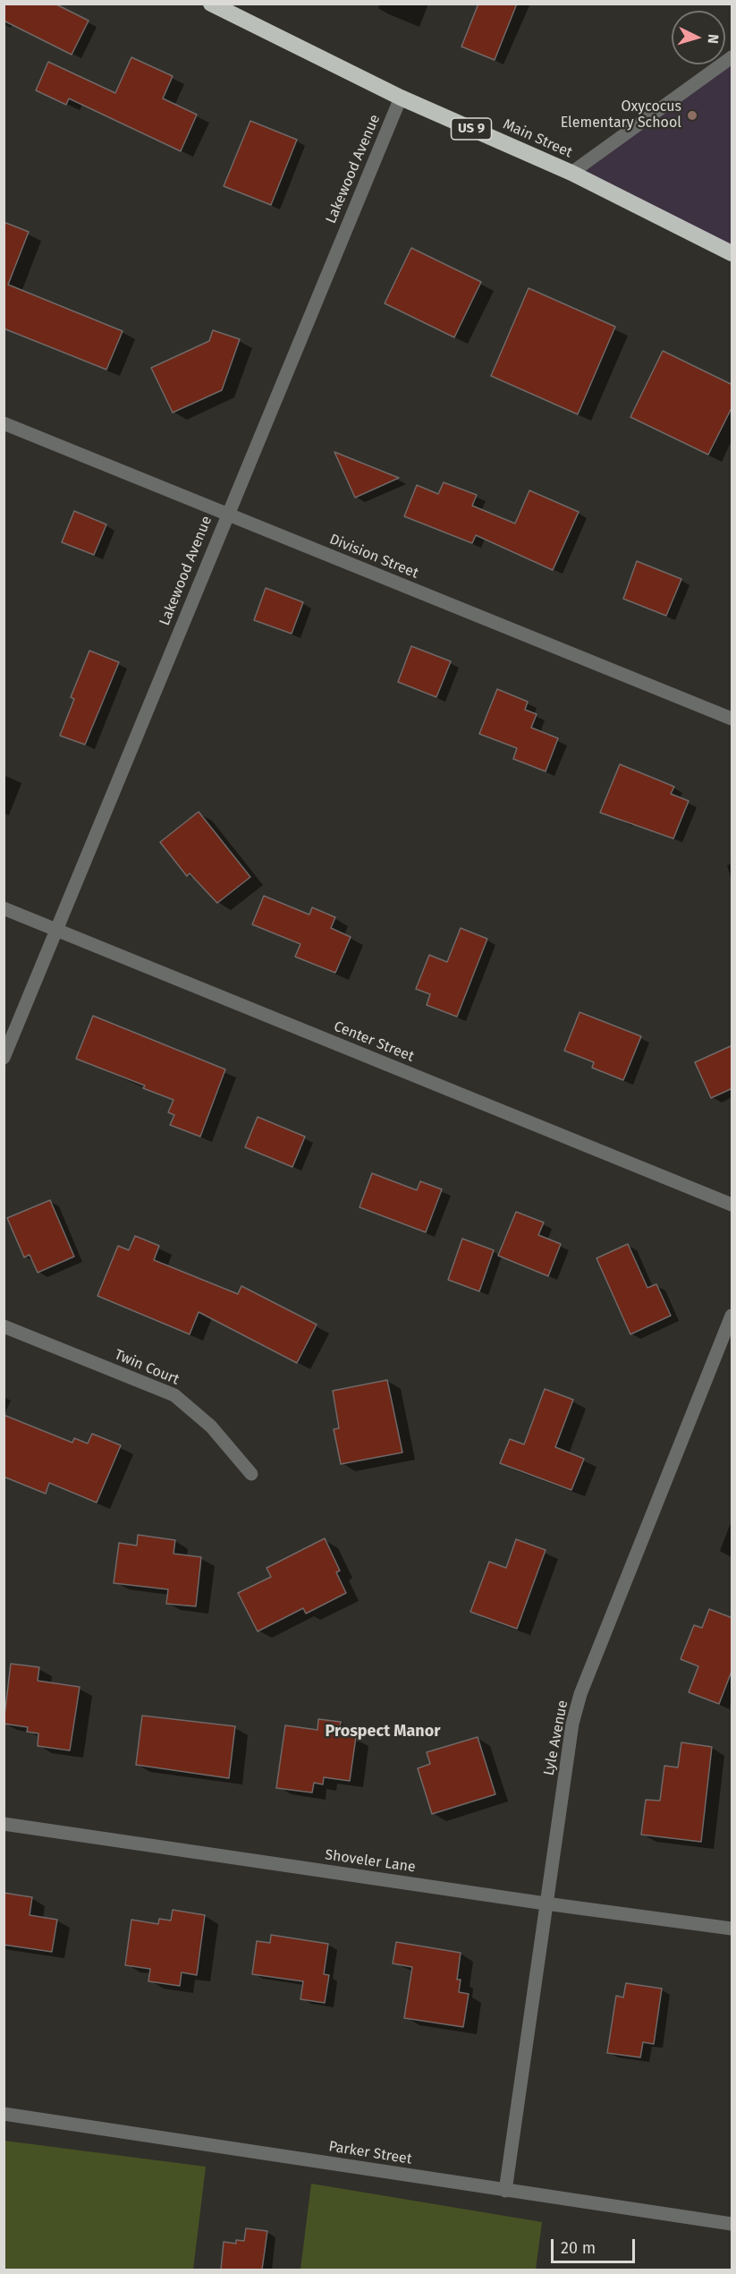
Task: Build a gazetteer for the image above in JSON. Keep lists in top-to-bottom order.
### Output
{
  "streets": {
    "highway": ["US 9", "Main Street"],
    "street": [
      "Lakewood Avenue",
      "Division Street",
      "Center Street",
      "Twin Court",
      "Lyle Avenue",
      "Shoveler Lane",
      "Parker Street"
    ]
  },
  "crossings": [
    ["Main Street", "Lakewood Avenue"],
    ["Lakewood Avenue", "Division Street"],
    ["Lakewood Avenue", "Center Street"],
    ["Lyle Avenue", "Shoveler Lane"],
    ["Lyle Avenue", "Parker Street"]
  ],
  "districts": ["Prospect Manor"],
  "places": ["Oxycocus Elementary School"],
  "scale_bar": "20 m",
  "north": "right"
}
